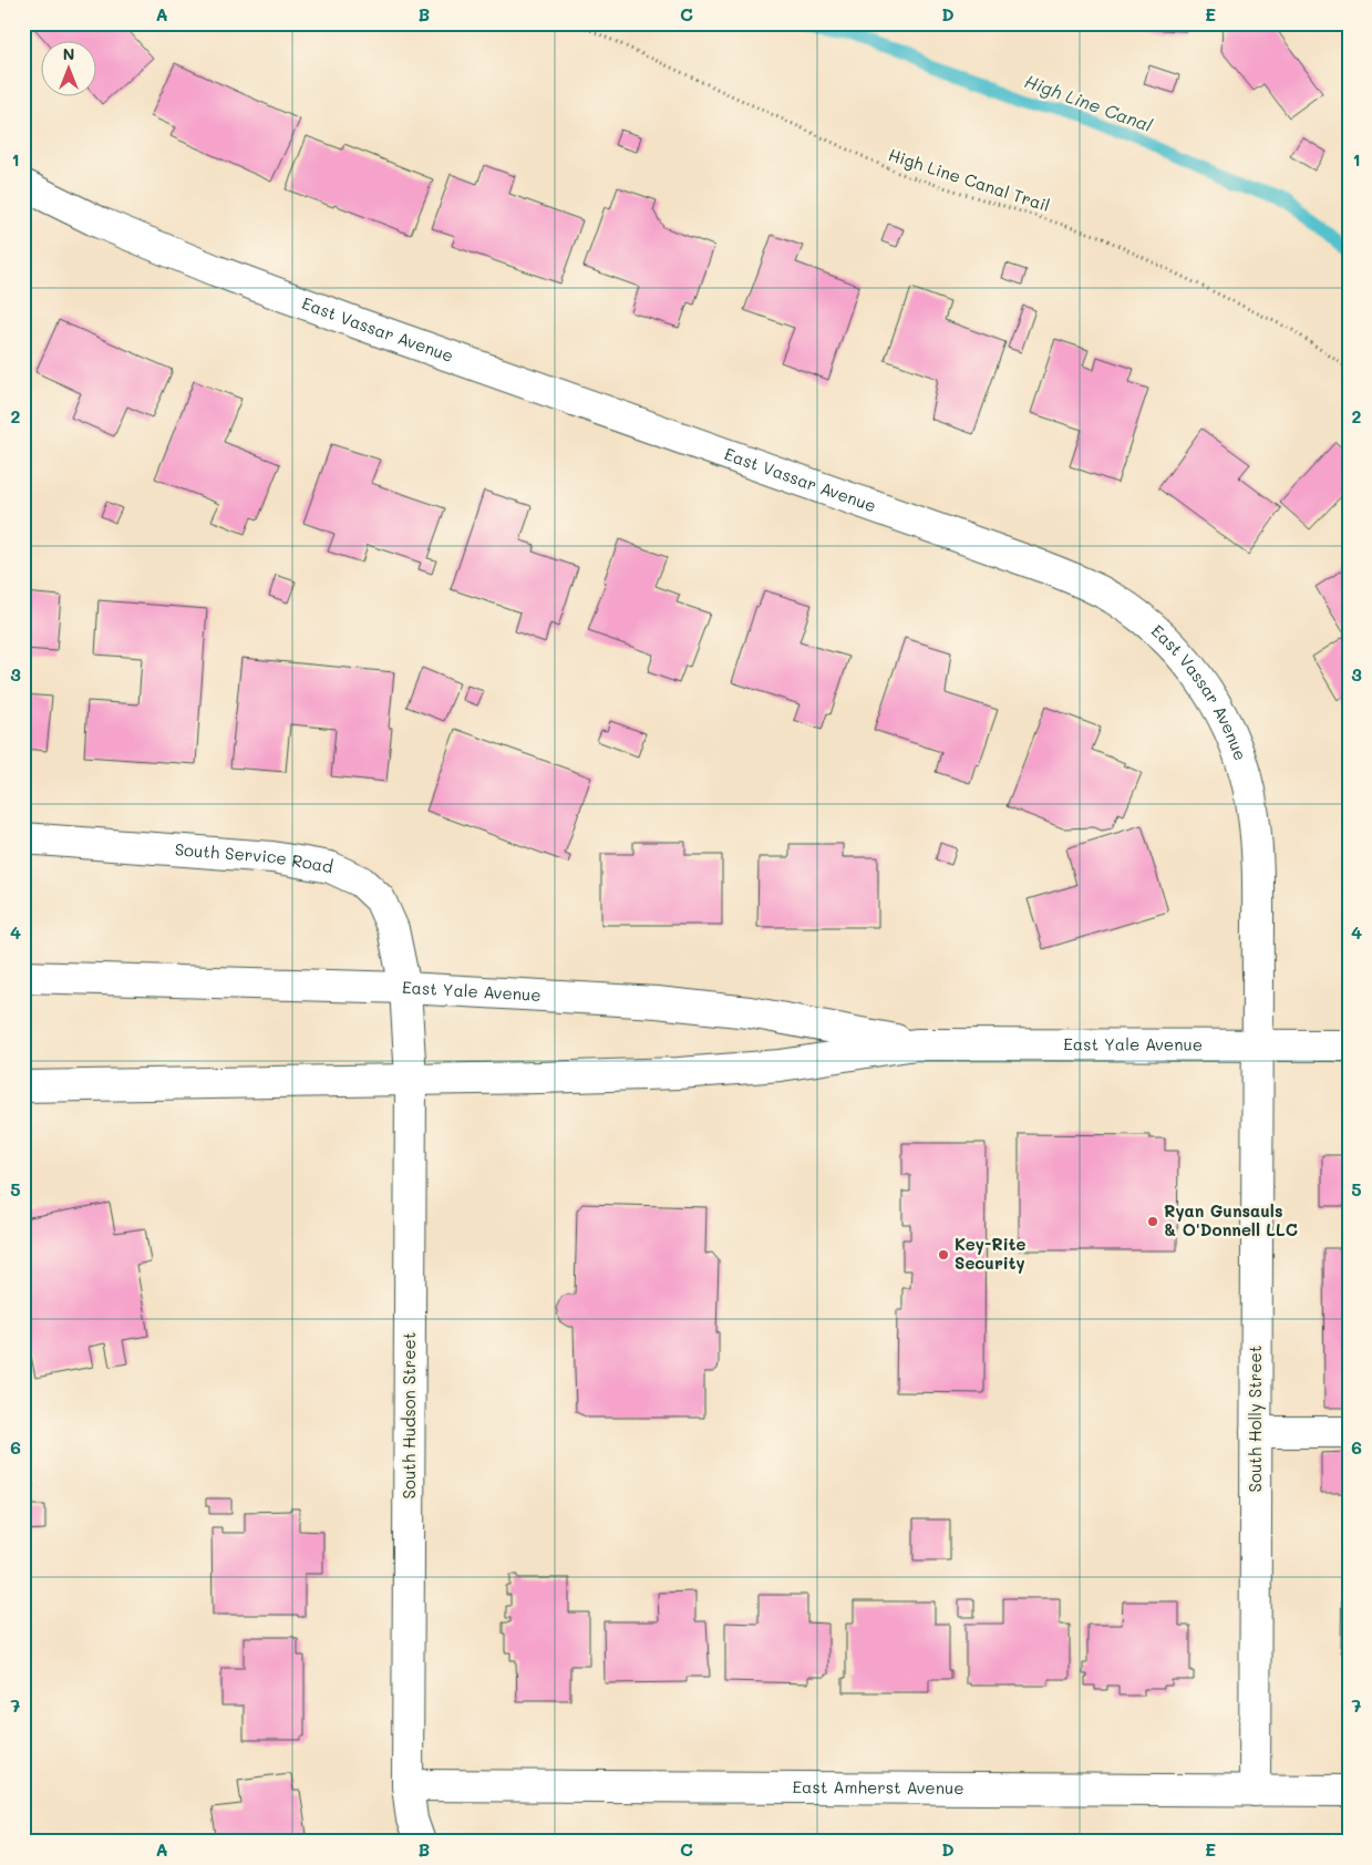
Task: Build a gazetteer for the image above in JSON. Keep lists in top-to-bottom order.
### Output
{
  "streets": {
    "street": [
      "East Vassar Avenue",
      "South Service Road",
      "East Yale Avenue",
      "South Hudson Street",
      "South Holly Street",
      "East Amherst Avenue"
    ],
    "path": ["High Line Canal Trail"]
  },
  "crossings": [
    ["East Vassar Avenue", "East Yale Avenue"],
    ["East Vassar Avenue", "South Holly Street"],
    ["South Service Road", "East Yale Avenue"],
    ["South Service Road", "South Hudson Street"],
    ["East Yale Avenue", "South Hudson Street"],
    ["East Yale Avenue", "South Holly Street"],
    ["South Hudson Street", "East Amherst Avenue"],
    ["South Holly Street", "East Amherst Avenue"]
  ],
  "water": ["High Line Canal"],
  "places": ["Ryan Gunsauls & O'Donnell LLC", "Key-Rite Security"],
  "north": "top",
  "grid": {
    "columns": [
      "A",
      "B",
      "C",
      "D",
      "E"
    ],
    "rows": [
      "1",
      "2",
      "3",
      "4",
      "5",
      "6",
      "7"
    ]
  }
}
